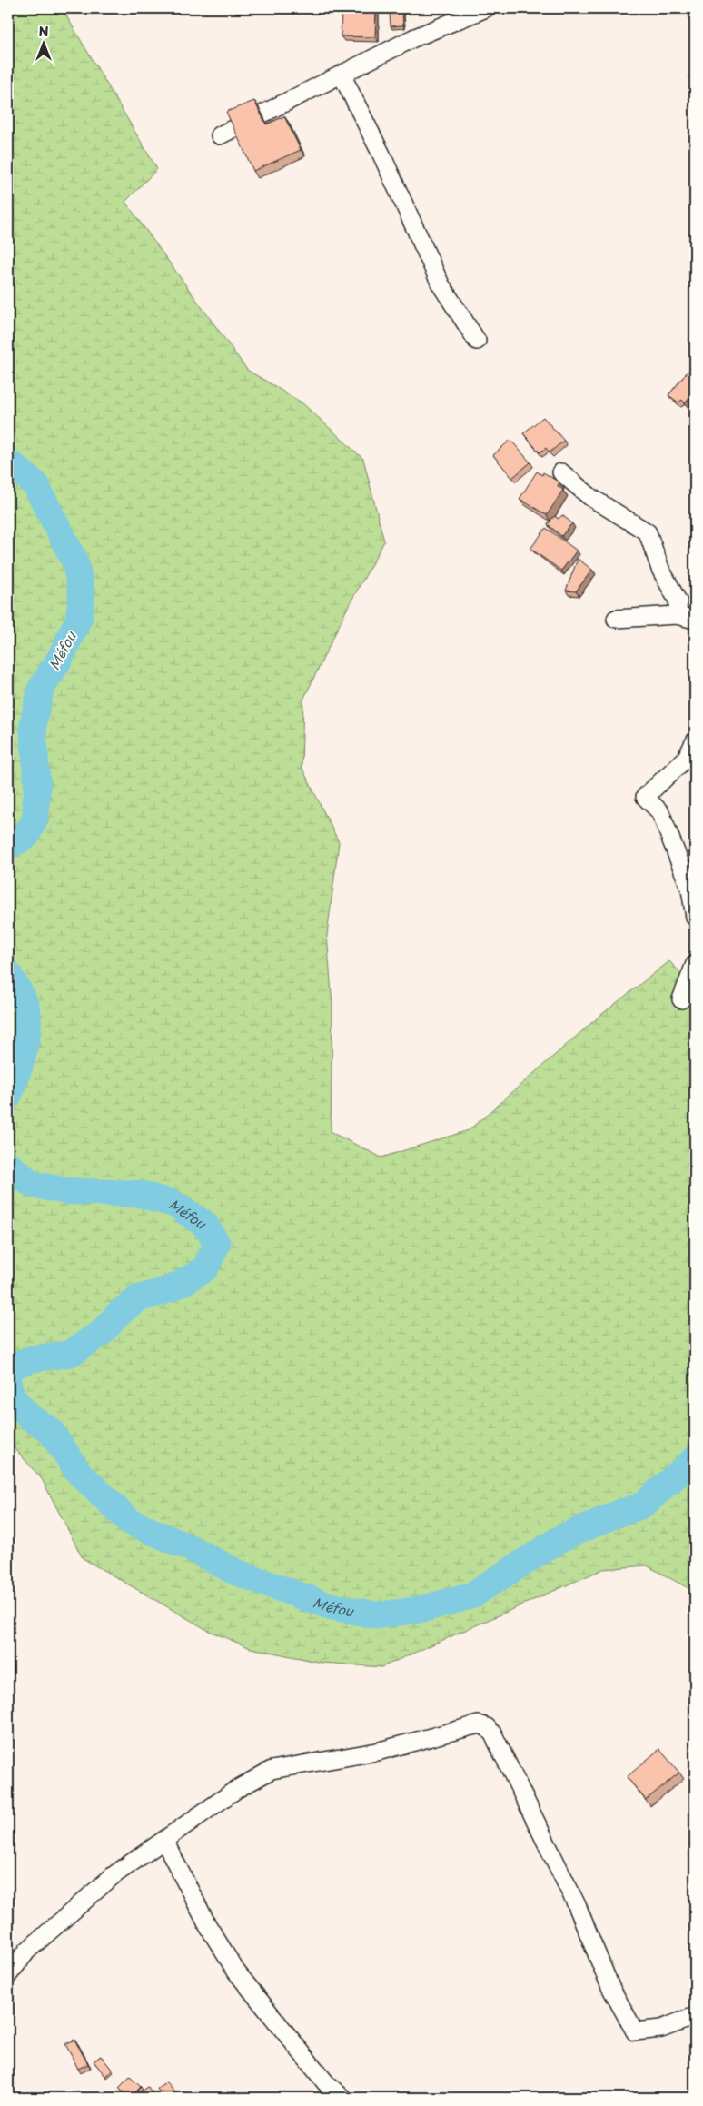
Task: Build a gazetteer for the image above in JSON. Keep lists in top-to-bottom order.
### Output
{
  "water": ["Méfou"],
  "north": "top"
}
